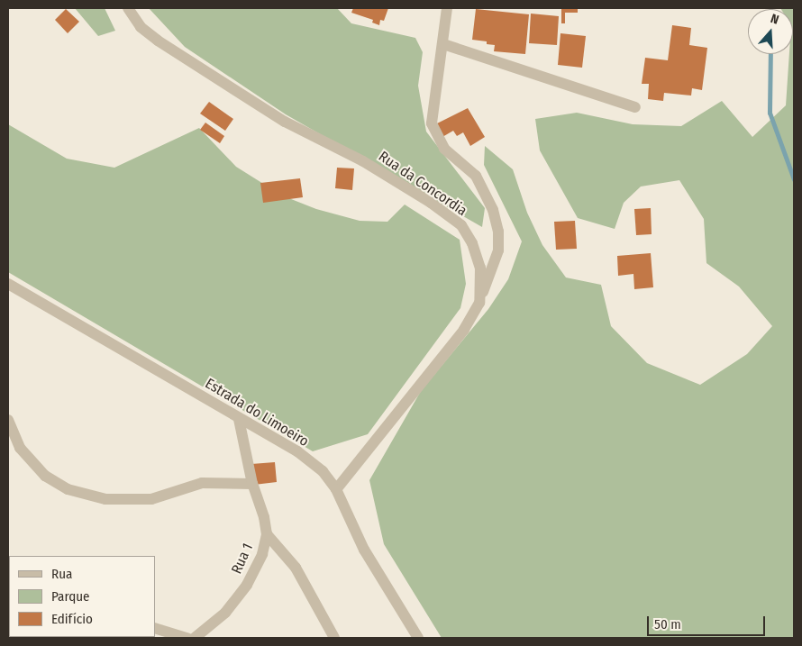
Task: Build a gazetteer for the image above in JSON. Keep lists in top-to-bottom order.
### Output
{
  "streets": {
    "street": ["Rua da Concordia", "Estrada do Limoeiro", "Rua 1"]
  },
  "crossings": [
    ["Rua da Concordia", "Estrada do Limoeiro"],
    ["Estrada do Limoeiro", "Rua 1"]
  ],
  "legend": ["Rua", "Parque", "Edifício"],
  "scale_bar": "50 m",
  "north": "top"
}
